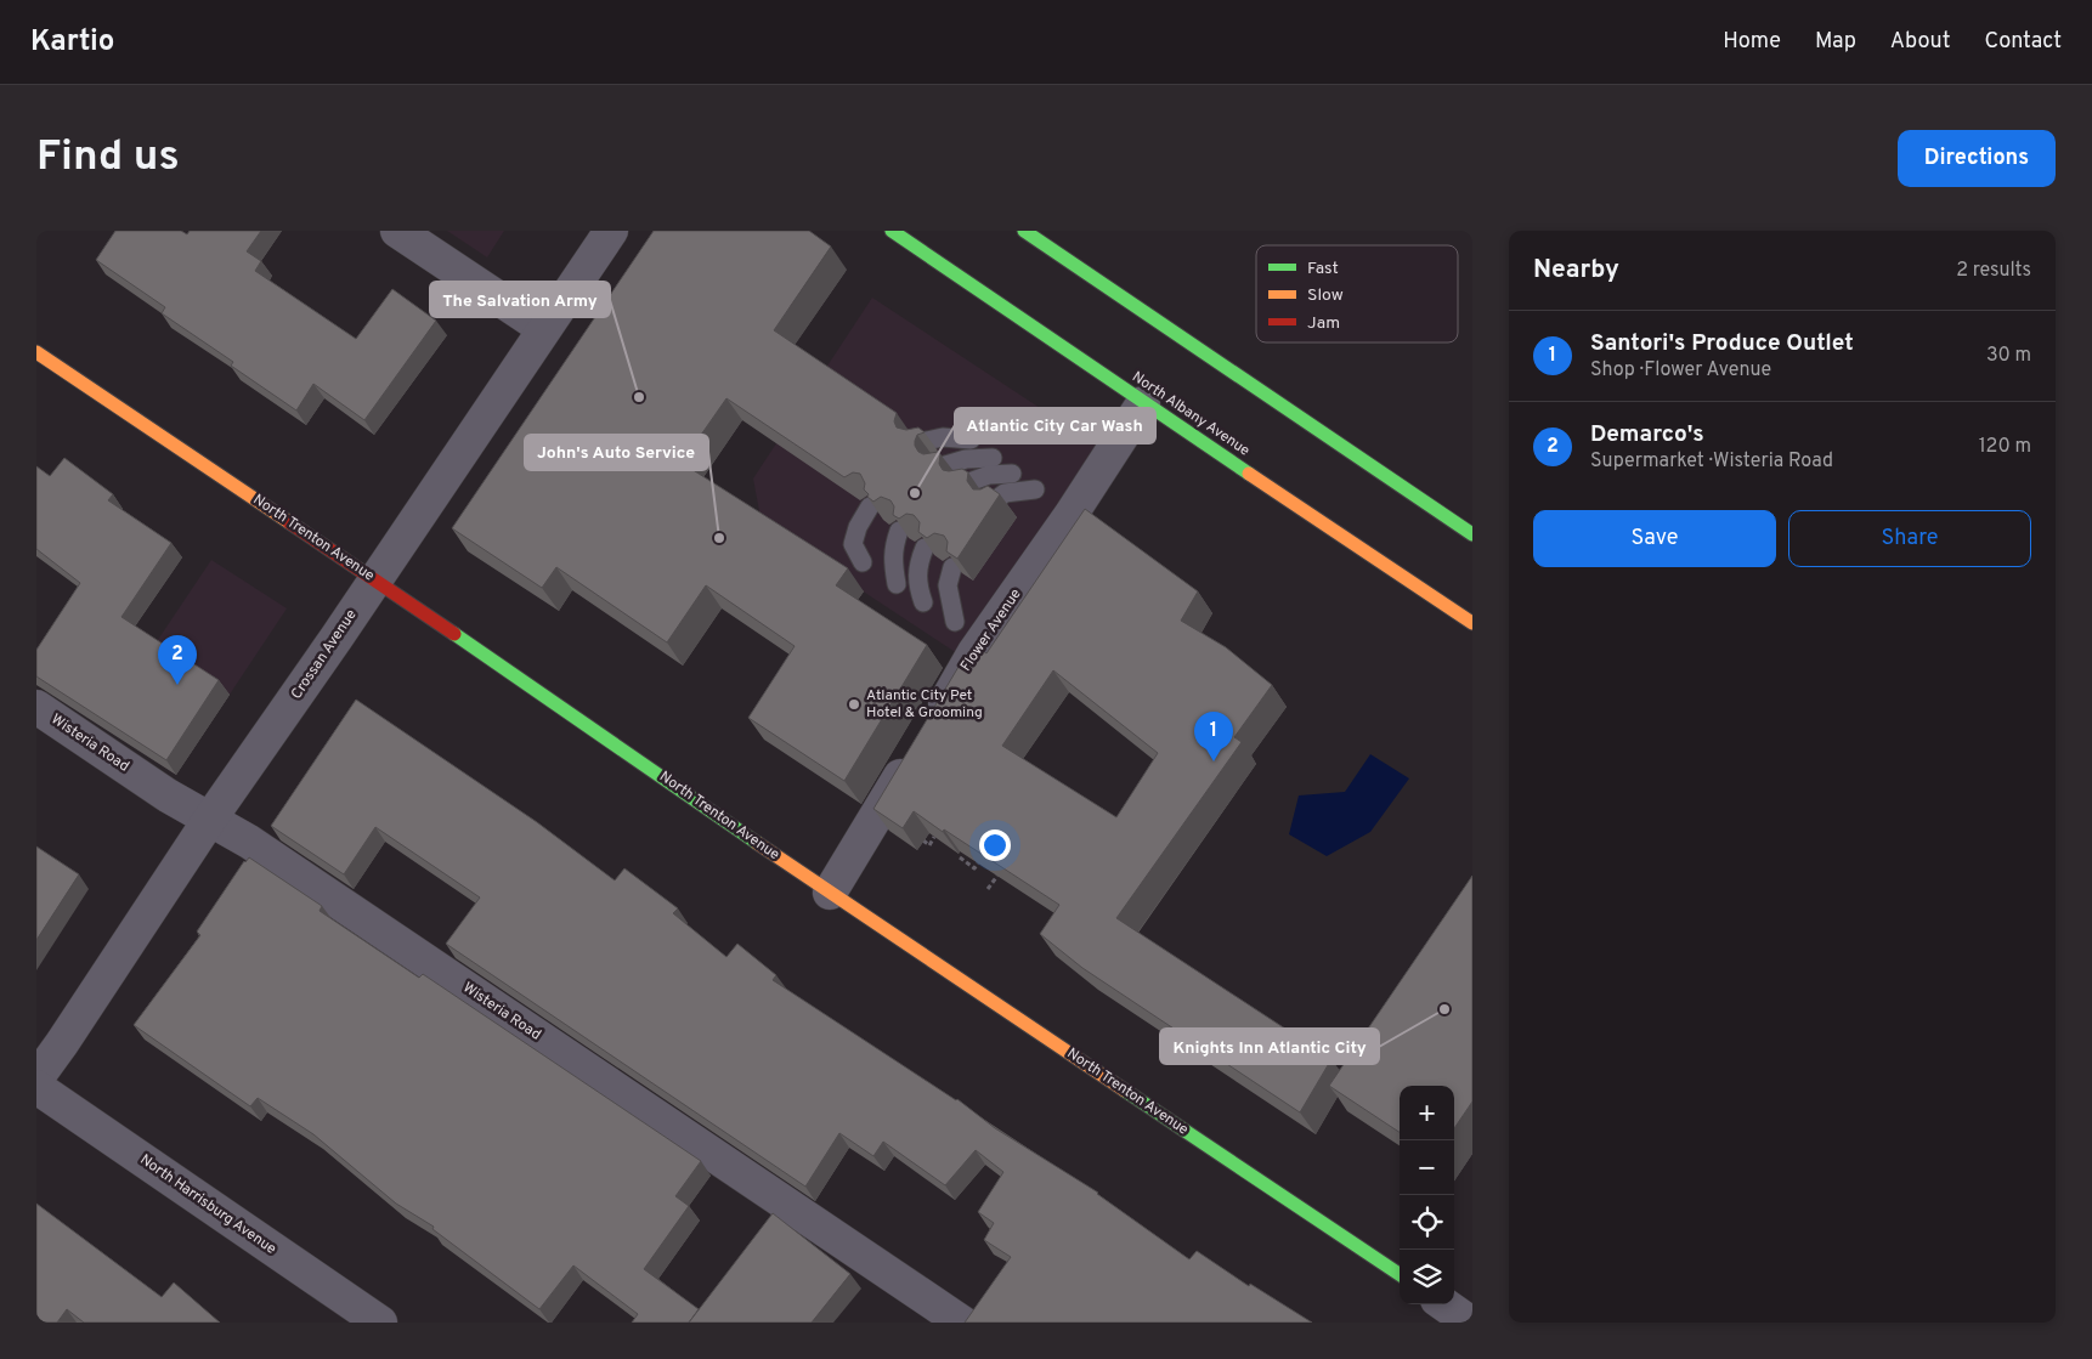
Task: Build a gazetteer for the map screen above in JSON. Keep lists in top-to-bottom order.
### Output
{
  "streets": {
    "main road": ["North Albany Avenue", "North Trenton Avenue"],
    "street": [
      "Flower Avenue",
      "Crossan Avenue",
      "Wisteria Road",
      "North Harrisburg Avenue"
    ]
  },
  "crossings": [
    ["North Albany Avenue", "Flower Avenue"],
    ["North Trenton Avenue", "Flower Avenue"],
    ["North Trenton Avenue", "Crossan Avenue"],
    ["Crossan Avenue", "Wisteria Road"]
  ],
  "places": [
    "The Salvation Army",
    "Atlantic City Car Wash",
    "John's Auto Service",
    "Atlantic City Pet Hotel & Grooming",
    "Knights Inn Atlantic City"
  ],
  "legend": ["Fast", "Slow", "Jam"],
  "page": {
    "header": "Kartio",
    "nav": [
      "Home",
      "Map",
      "About",
      "Contact"
    ],
    "buttons": [
      "Directions",
      ["Save", "Share"]
    ],
    "title": "Find us",
    "heading": ["Nearby", "2 results"],
    "list": [
      {
        "mark": "1",
        "name": "Santori's Produce Outlet",
        "note": "Shop · Flower Avenue",
        "value": "30 m"
      },
      {
        "mark": "2",
        "name": "Demarco's",
        "note": "Supermarket · Wisteria Road",
        "value": "120 m"
      }
    ],
    "pins": ["2", "1"],
    "map_buttons": ["+", "−"]
  }
}
